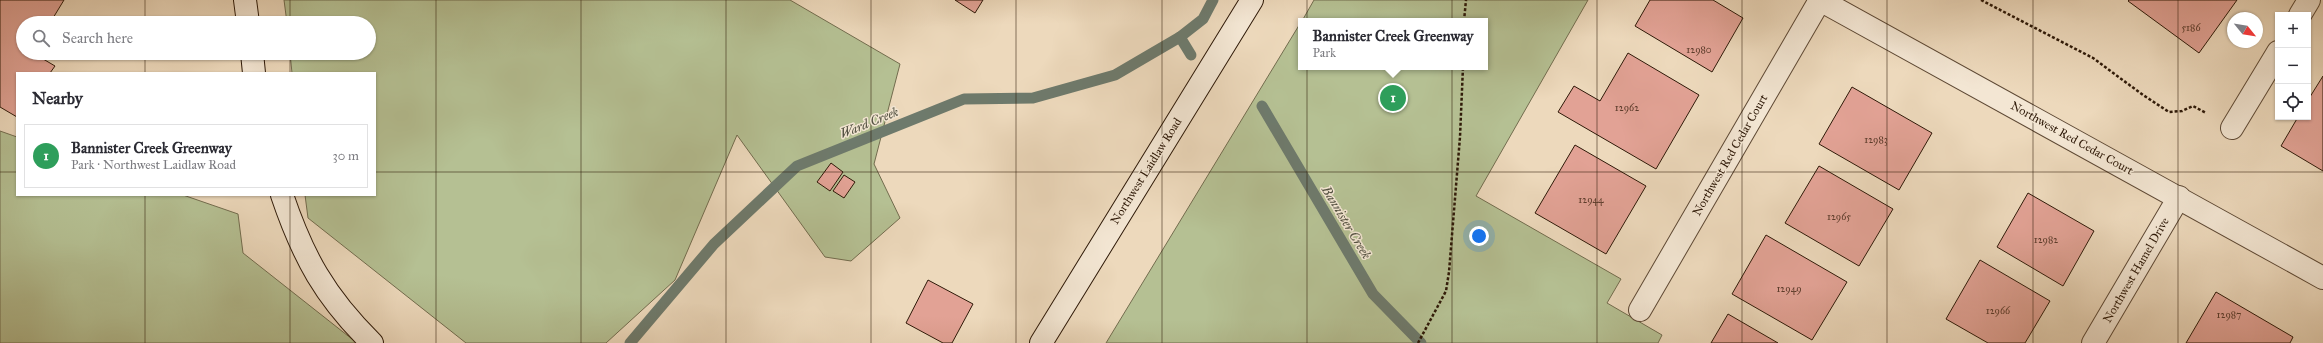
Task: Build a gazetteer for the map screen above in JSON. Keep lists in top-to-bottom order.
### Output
{
  "streets": {
    "street": ["Northwest Red Cedar Court", "Northwest Laidlaw Road", "Northwest Hamel Drive"]
  },
  "crossings": [
    ["Northwest Red Cedar Court", "Northwest Hamel Drive"]
  ],
  "water": ["Ward Creek", "Bannister Creek"],
  "house_numbers": [
    "5186",
    "12980",
    "12962",
    "12983",
    "12944",
    "12965",
    "12982",
    "12949",
    "12966",
    "12987"
  ],
  "north": "bottom right",
  "page": {
    "map_buttons": ["+", "−"],
    "search": "Search here",
    "popup": ["Bannister Creek Greenway", "Park"],
    "heading": "Nearby",
    "pins": "1",
    "list": [
      {
        "mark": "1",
        "name": "Bannister Creek Greenway",
        "note": "Park · Northwest Laidlaw Road",
        "value": "30 m"
      }
    ]
  }
}
